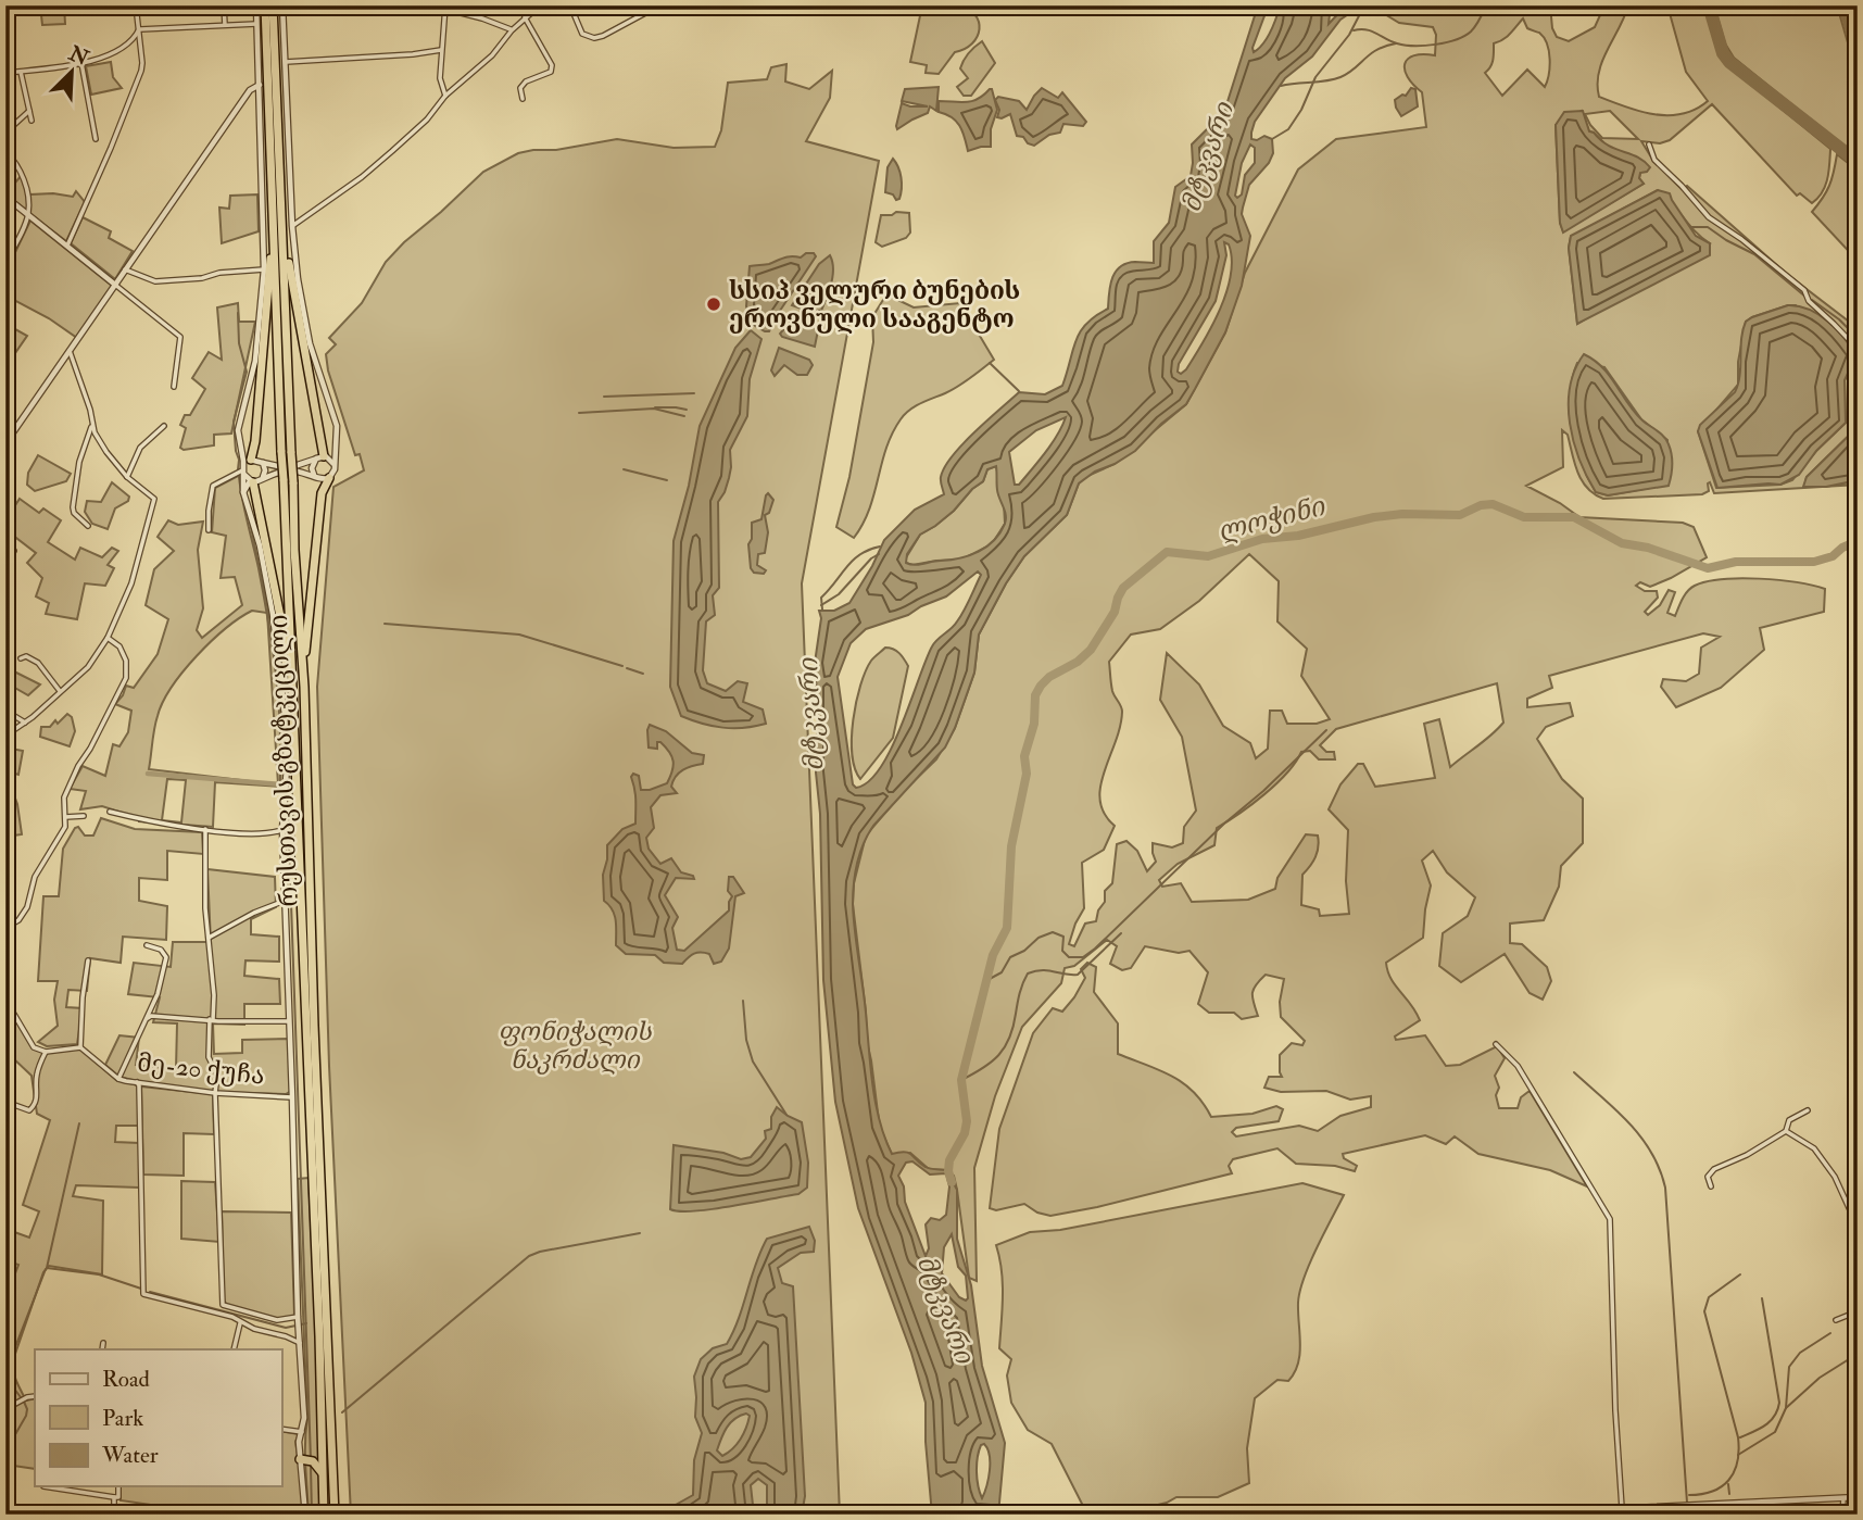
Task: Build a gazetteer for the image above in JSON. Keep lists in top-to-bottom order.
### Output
{
  "streets": {
    "highway": ["რუსთავის გზატკეცილი"],
    "street": ["მე-20 ქუჩა"]
  },
  "water": ["მტკვარი", "ლოჭინი"],
  "parks": ["ფონიჭალის ნაკრძალი"],
  "places": ["სსიპ ველური ბუნების ეროვნული სააგენტო"],
  "legend": ["Road", "Park", "Water"],
  "north": "top right"
}
